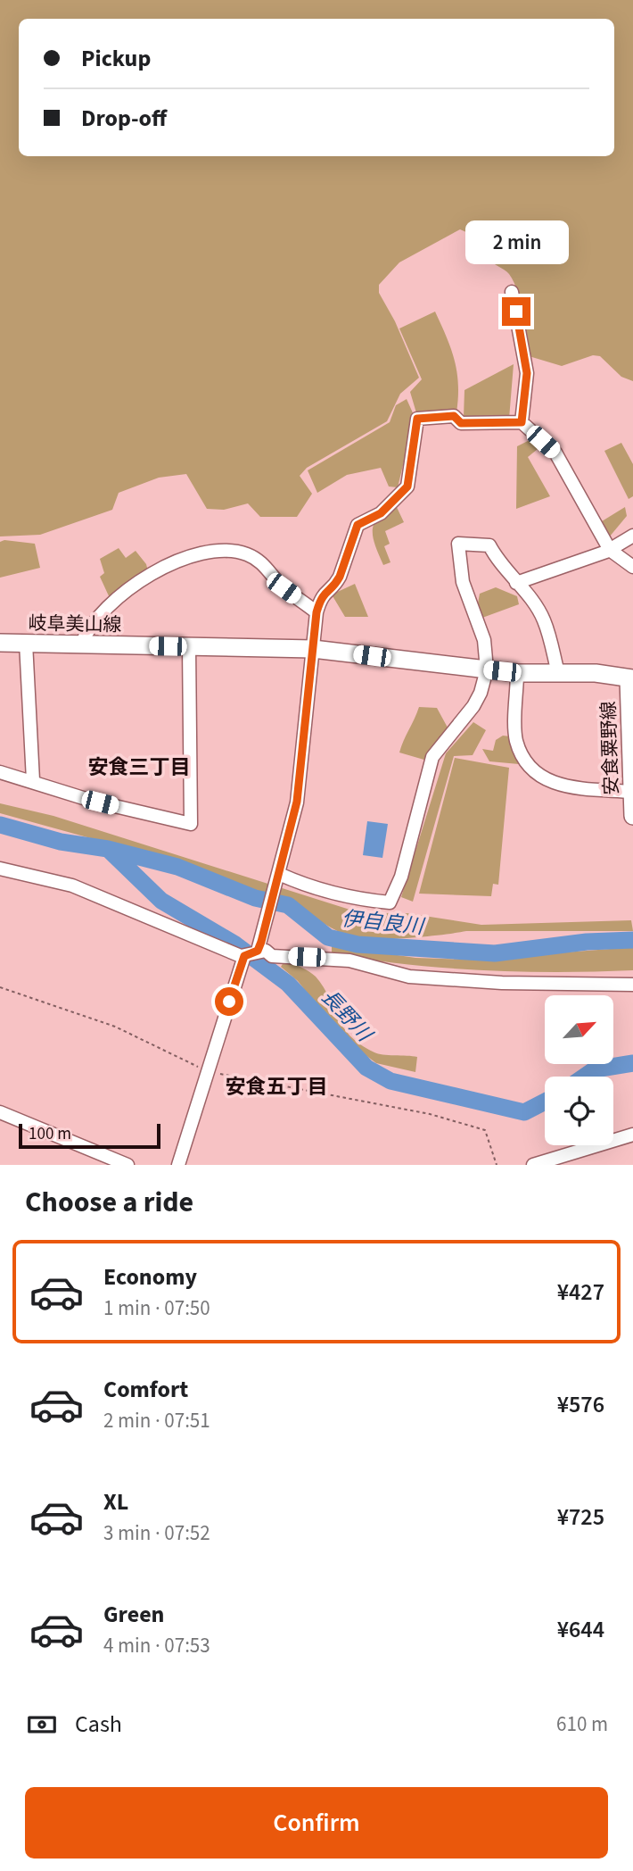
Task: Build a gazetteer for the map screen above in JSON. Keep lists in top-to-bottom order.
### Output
{
  "streets": {
    "main road": ["岐阜美山線", "安食粟野線"]
  },
  "crossings": [
    ["岐阜美山線", "安食粟野線"]
  ],
  "districts": ["安食三丁目", "安食五丁目"],
  "water": ["伊自良川", "長野川"],
  "scale_bar": "100 m",
  "north": "top right",
  "page": {
    "banner": ["Pickup", "Drop-off"],
    "bubble": "2 min",
    "scale": "100 m",
    "heading": "Choose a ride",
    "list": [
      {
        "name": "Economy",
        "note": "1 min · 07:50",
        "value": "¥427"
      },
      {
        "name": "Comfort",
        "note": "2 min · 07:51",
        "value": "¥576"
      },
      {
        "name": "XL",
        "note": "3 min · 07:52",
        "value": "¥725"
      },
      {
        "name": "Green",
        "note": "4 min · 07:53",
        "value": "¥644"
      }
    ],
    "pay": ["Cash", "610 m"],
    "buttons": "Confirm"
  }
}
